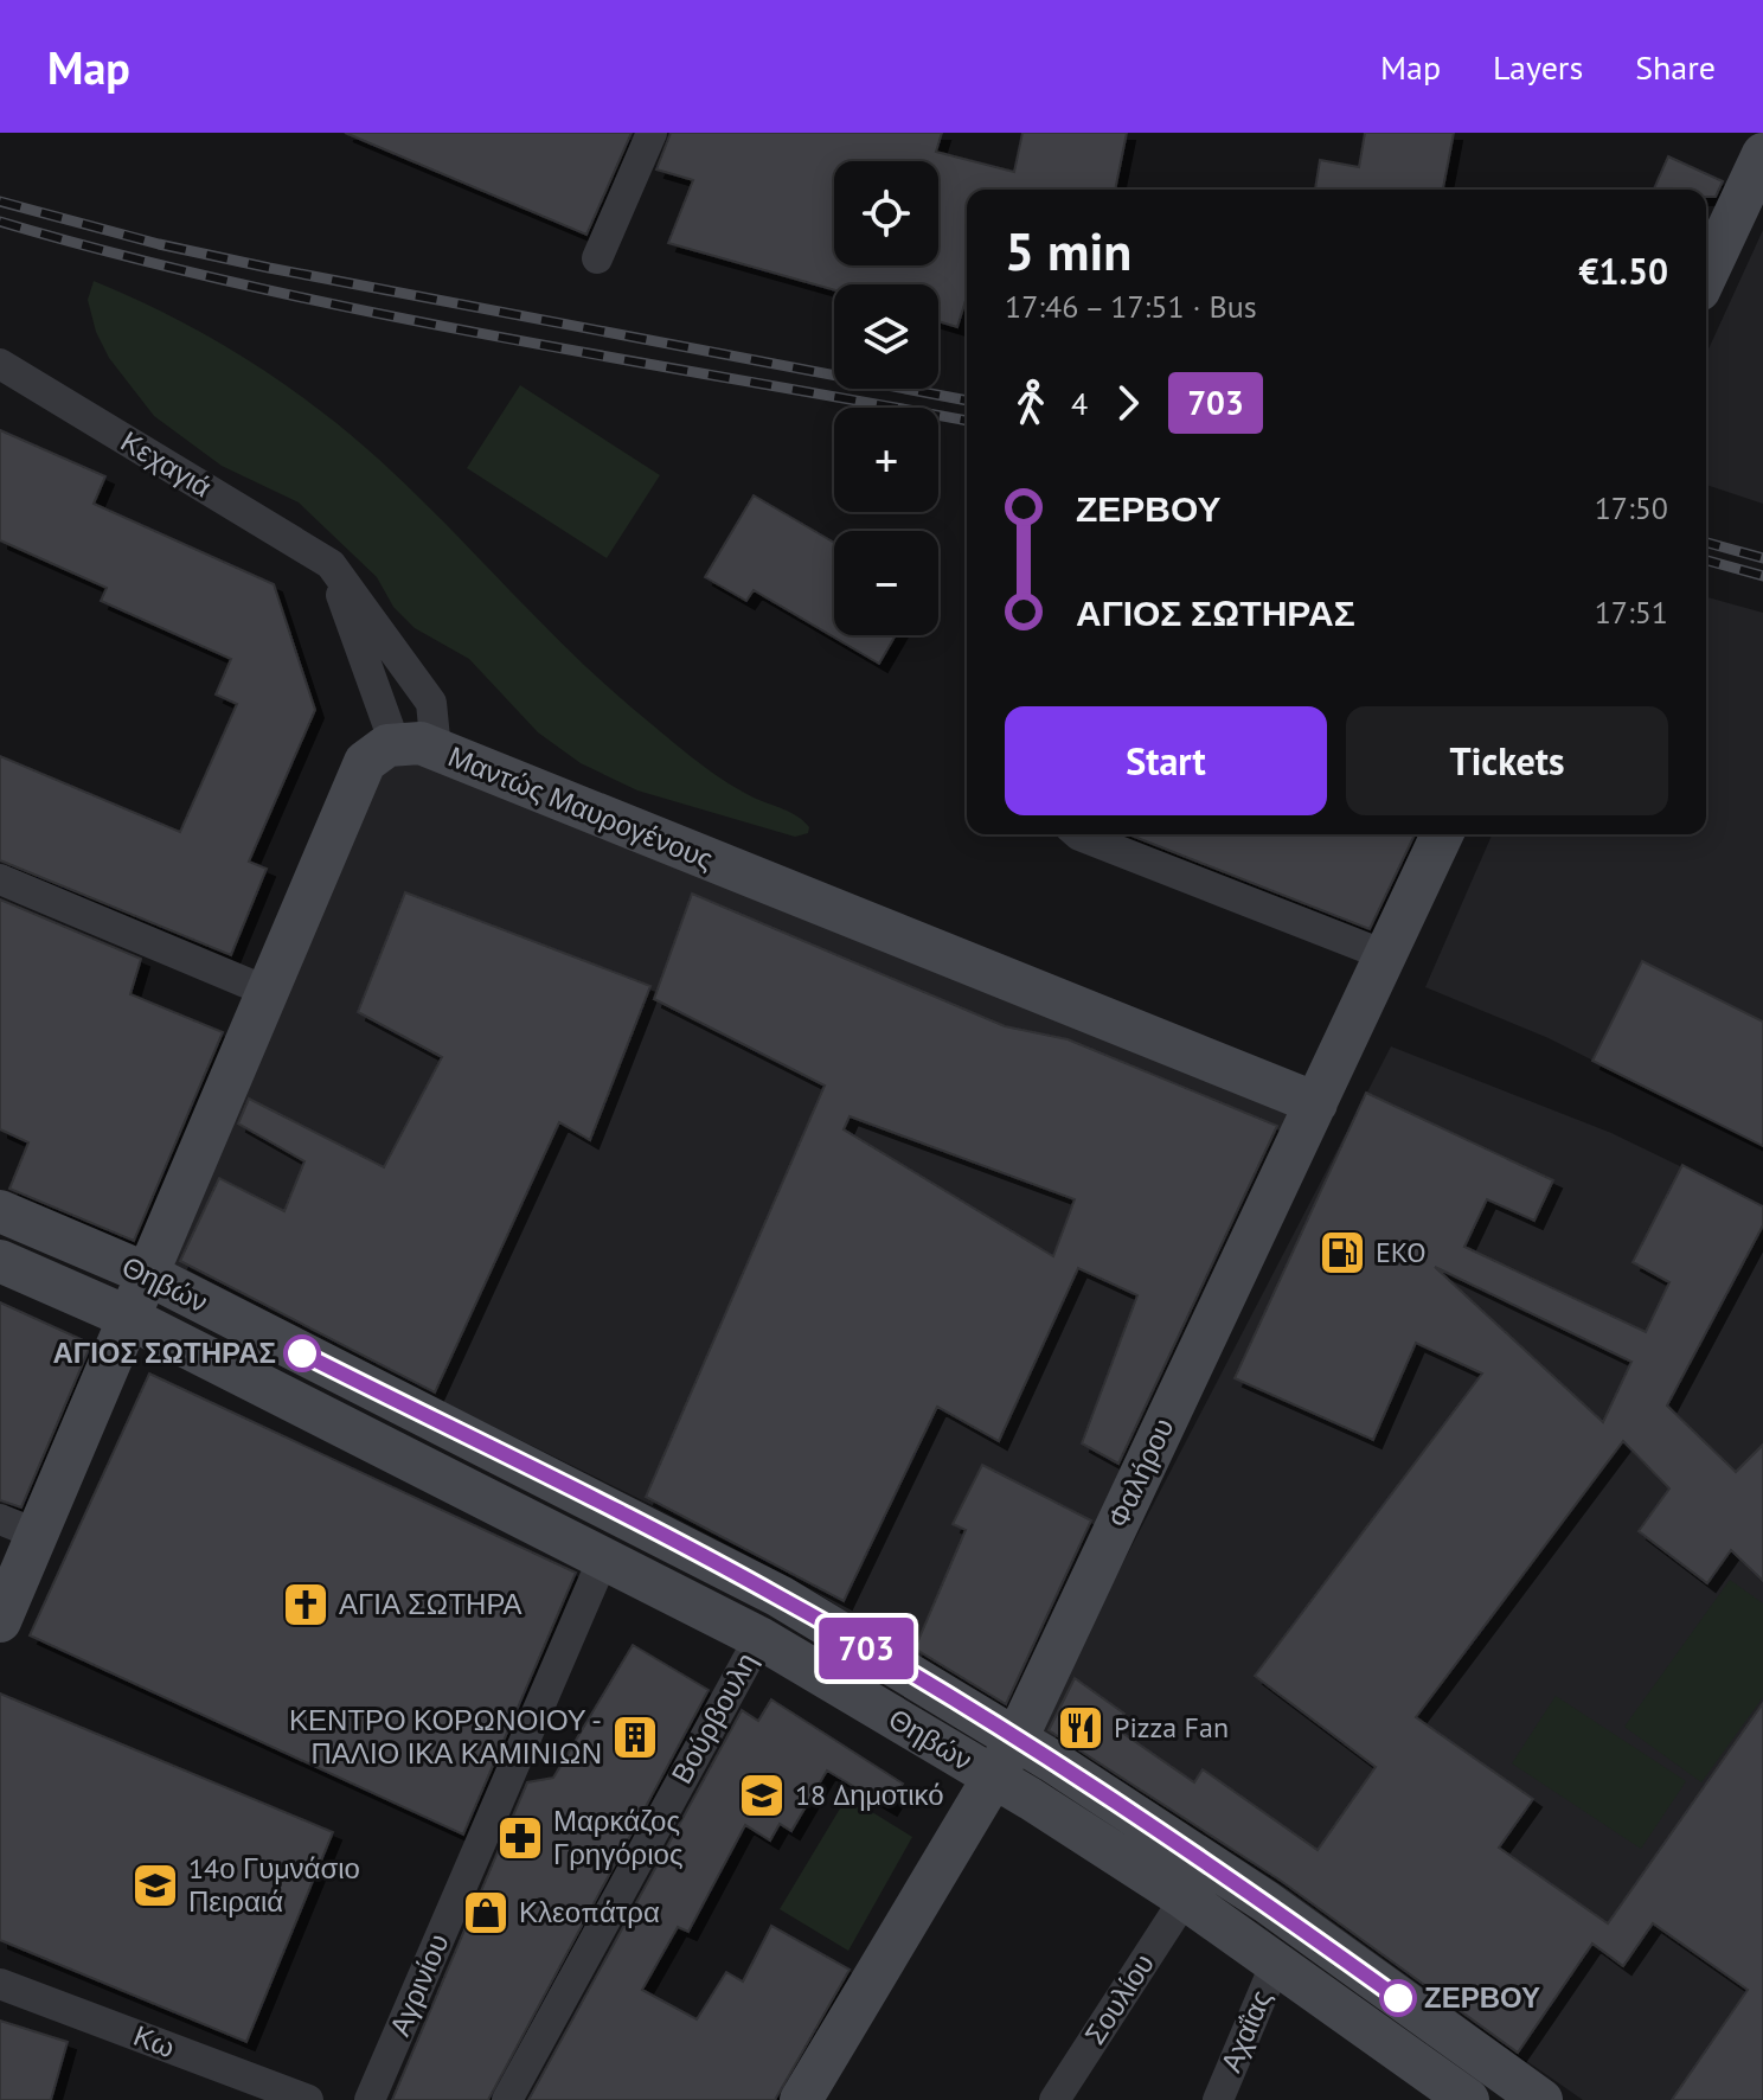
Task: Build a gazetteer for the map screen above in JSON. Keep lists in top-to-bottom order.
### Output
{
  "streets": {
    "street": [
      "Κεχαγιά",
      "Μαντώς Μαυρογένους",
      "Θηβών",
      "Φαλήρου",
      "Βούρβουλη",
      "Αγρινίου",
      "Σουλίου",
      "Αχαΐας",
      "Κω"
    ]
  },
  "crossings": [
    ["Κεχαγιά", "Μαντώς Μαυρογένους"],
    ["Μαντώς Μαυρογένους", "Φαλήρου"],
    ["Θηβών", "Φαλήρου"],
    ["Θηβών", "Βούρβουλη"],
    ["Θηβών", "Αγρινίου"],
    ["Θηβών", "Σουλίου"],
    ["Θηβών", "Αχαΐας"]
  ],
  "places": {
    "fuel station": ["EKO"],
    "other": ["ΑΓΙΟΣ ΣΩΤΗΡΑΣ", "ΖΕΡΒΟΥ"],
    "church": ["ΑΓΙΑ ΣΩΤΗΡΑ"],
    "restaurant": ["Pizza Fan"],
    "building": ["ΚΕΝΤΡΟ ΚΟΡΩΝΟΙΟΥ - ΠΑΛΙΟ ΙΚΑ ΚΑΜΙΝΙΩΝ"],
    "school or university": ["18 Δημοτικό", "14ο Γυμνάσιο Πειραιά"],
    "pharmacy": ["Μαρκάζος Γρηγόριος"],
    "shop": ["Κλεοπάτρα"]
  },
  "lines": ["bus line 703"],
  "page": {
    "header": "Map",
    "nav": ["Map", "Layers", "Share"],
    "on_map": "703",
    "map_buttons": ["+", "−"],
    "heading": ["5 min", "17:46 – 17:51 · Bus", "€1.50"],
    "legs": ["4", "703"],
    "list": [
      {
        "name": "ΖΕΡΒΟΥ",
        "value": "17:50"
      },
      {
        "name": "ΑΓΙΟΣ ΣΩΤΗΡΑΣ",
        "value": "17:51"
      }
    ],
    "buttons": ["Start", "Tickets"]
  }
}
